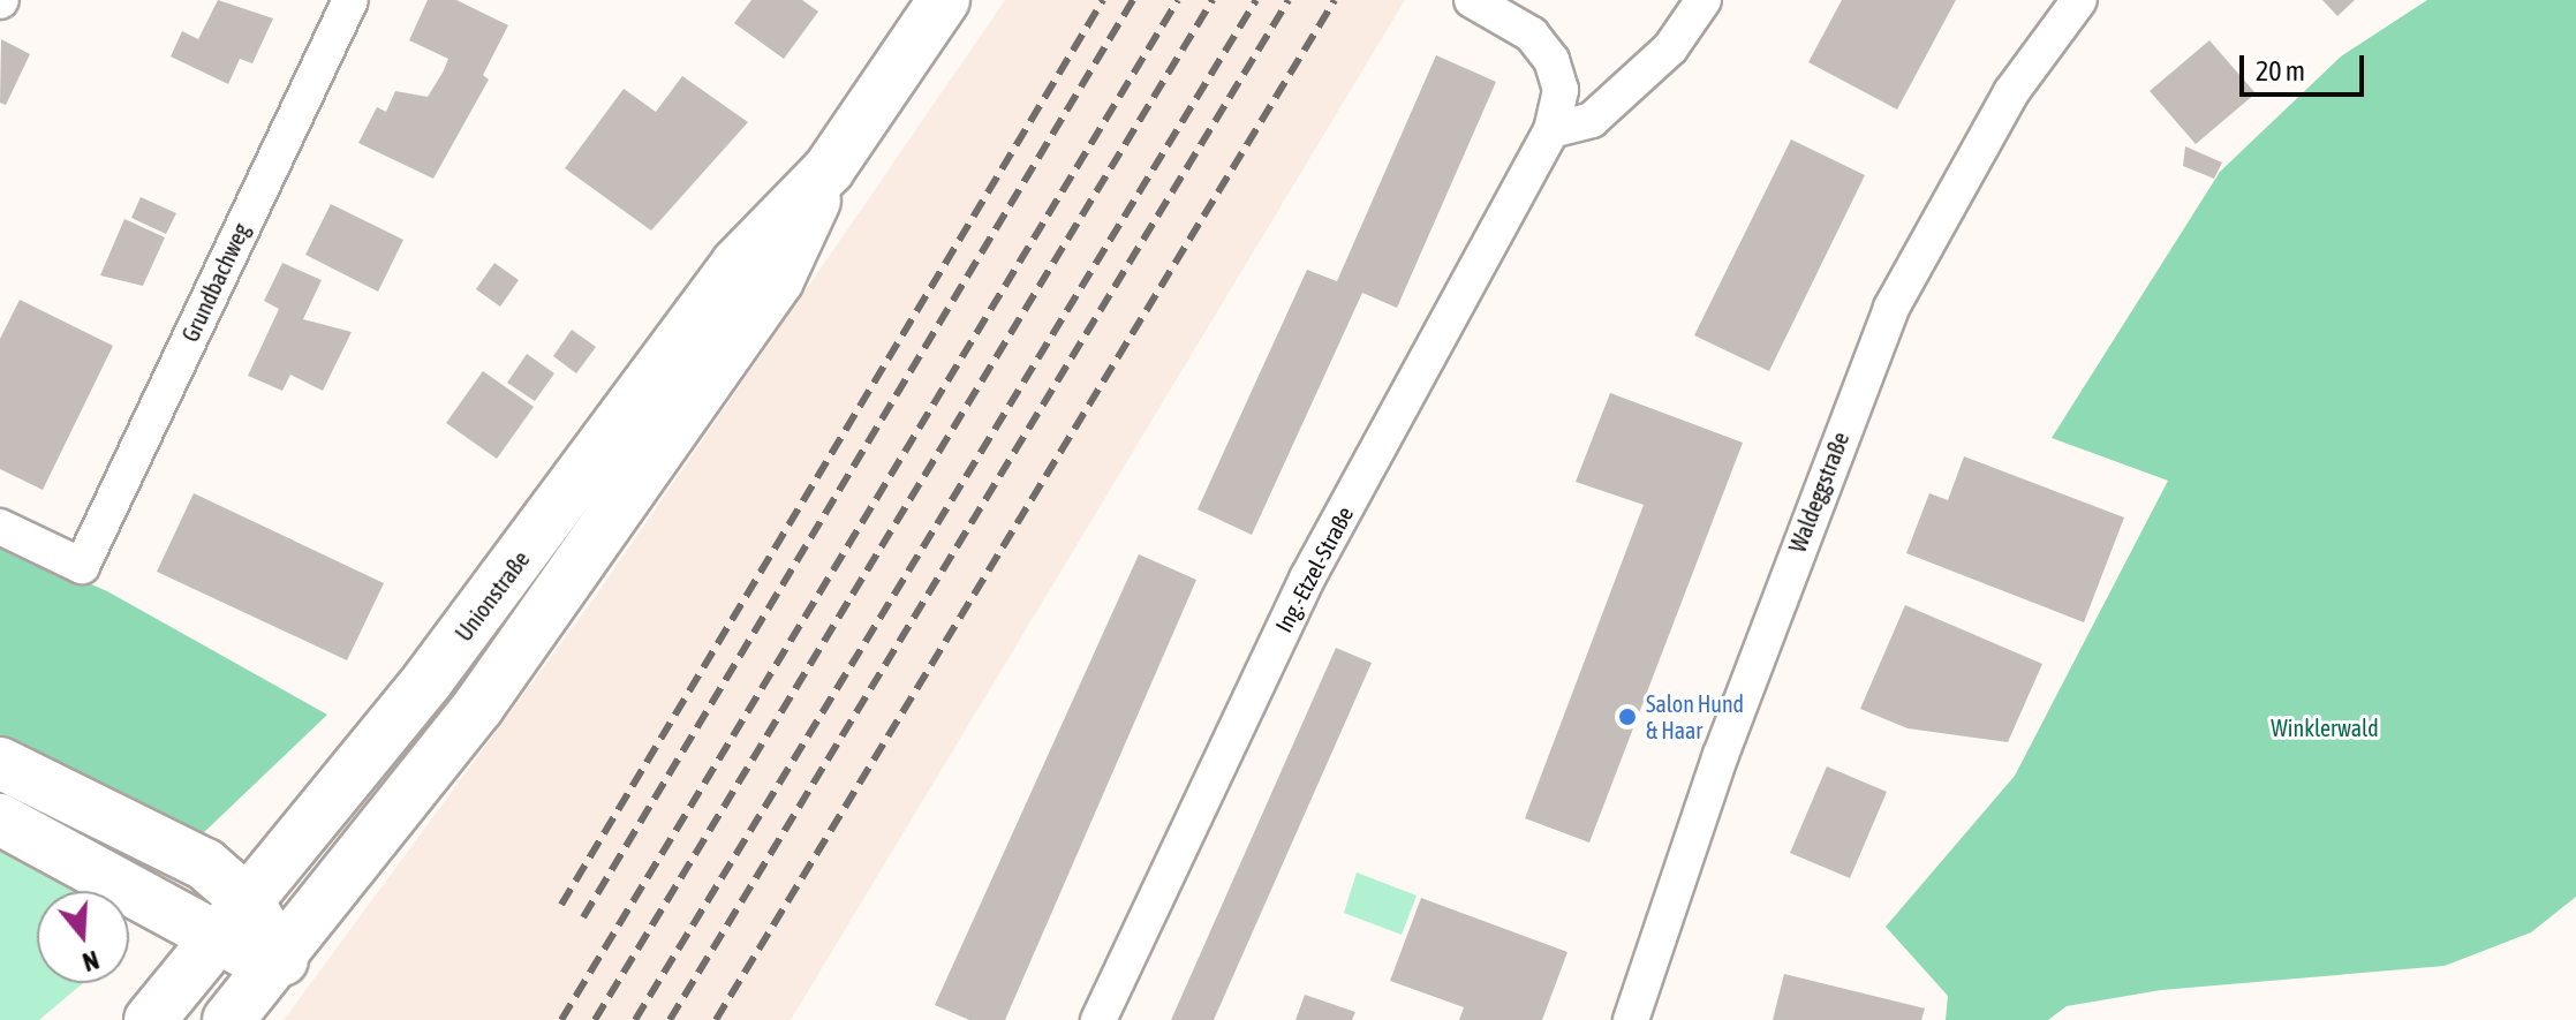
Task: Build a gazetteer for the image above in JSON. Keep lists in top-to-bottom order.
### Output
{
  "streets": {
    "main road": ["Unionstraße"],
    "street": ["Grundbachweg", "Waldeggstraße", "Ing.-Etzel-Straße"]
  },
  "parks": ["Winklerwald"],
  "places": ["Salon Hund & Haar"],
  "scale_bar": "20 m",
  "north": "bottom"
}
